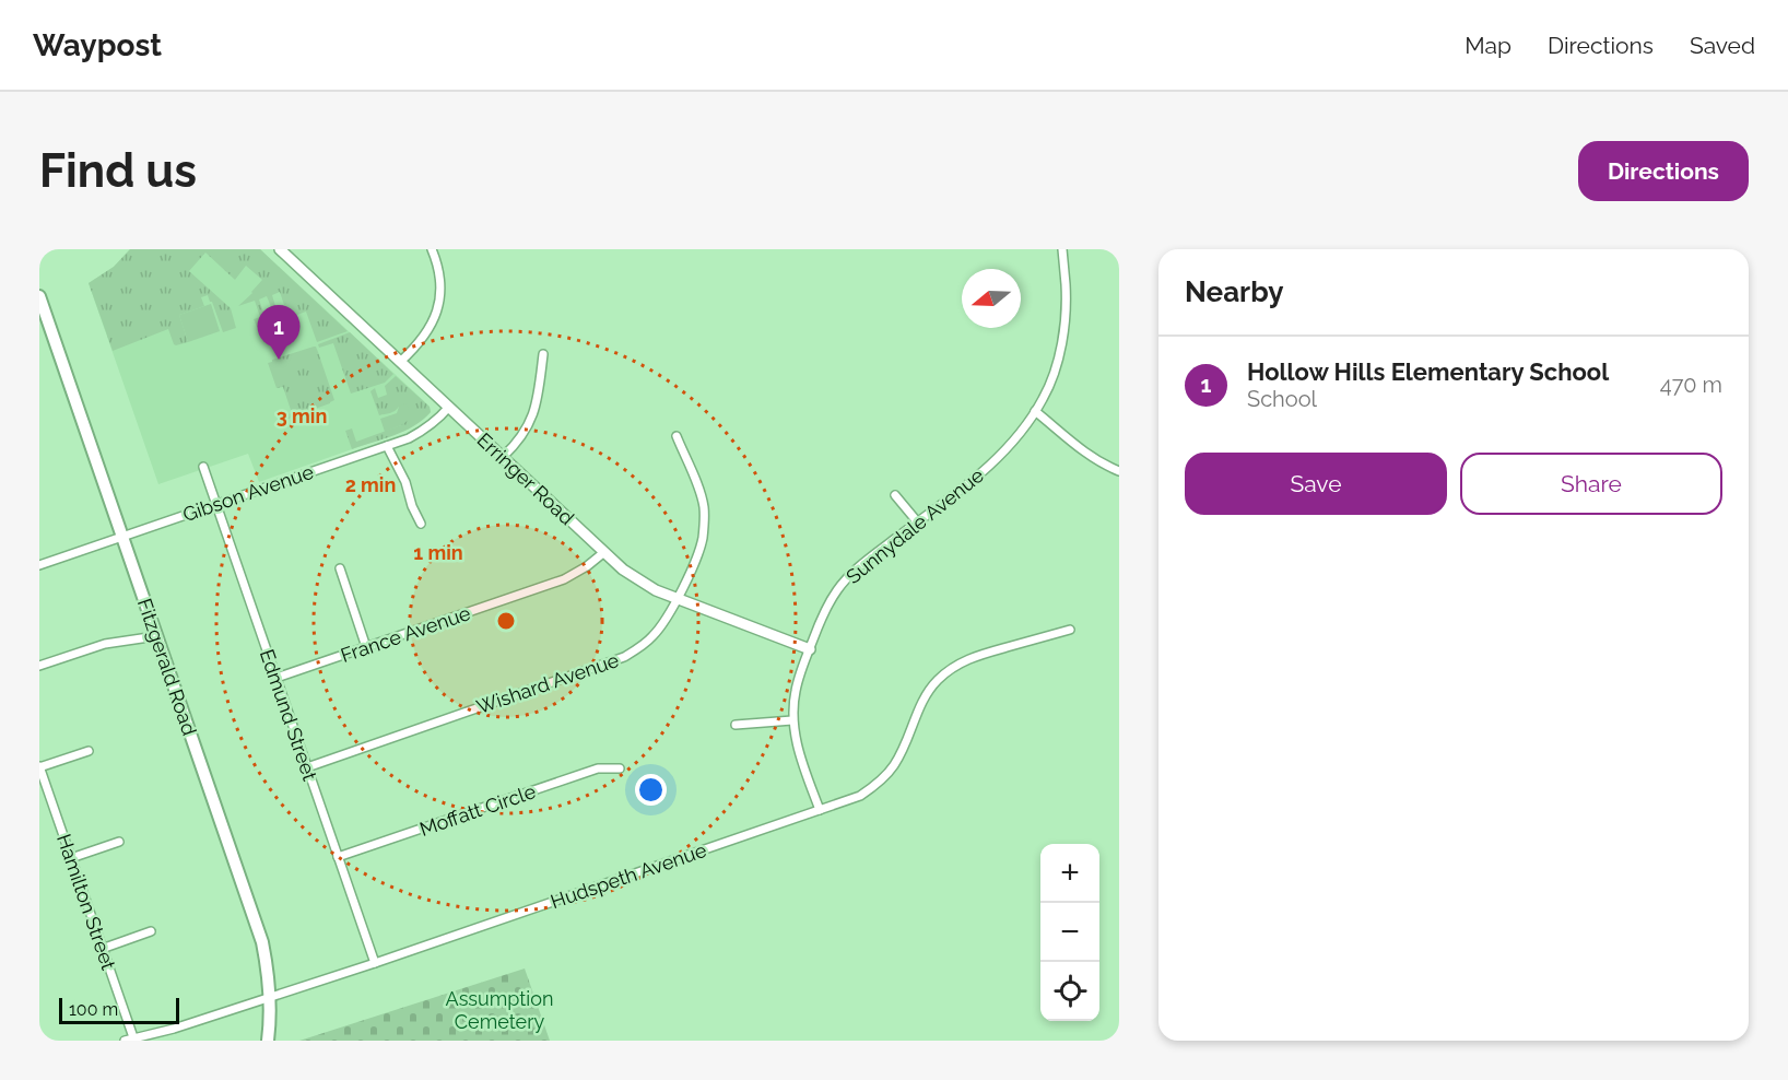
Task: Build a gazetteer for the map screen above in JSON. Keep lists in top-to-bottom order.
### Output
{
  "streets": {
    "main road": ["Fitzgerald Road"],
    "street": [
      "Erringer Road",
      "Gibson Avenue",
      "Sunnydale Avenue",
      "France Avenue",
      "Wishard Avenue",
      "Edmund Street",
      "Moffatt Circle",
      "Hudspeth Avenue",
      "Hamilton Street"
    ]
  },
  "crossings": [
    ["Erringer Road", "Gibson Avenue"],
    ["Erringer Road", "Sunnydale Avenue"],
    ["Erringer Road", "France Avenue"],
    ["Erringer Road", "Wishard Avenue"],
    ["Gibson Avenue", "Fitzgerald Road"],
    ["Gibson Avenue", "Edmund Street"],
    ["Sunnydale Avenue", "Hudspeth Avenue"],
    ["France Avenue", "Edmund Street"],
    ["Fitzgerald Road", "Hudspeth Avenue"],
    ["Wishard Avenue", "Edmund Street"],
    ["Edmund Street", "Moffatt Circle"],
    ["Edmund Street", "Hudspeth Avenue"],
    ["Hudspeth Avenue", "Hamilton Street"]
  ],
  "parks": ["Assumption Cemetery"],
  "scale_bar": "100 m",
  "north": "left",
  "page": {
    "header": "Waypost",
    "nav": ["Map", "Directions", "Saved"],
    "buttons": [
      "Directions",
      ["Save", "Share"]
    ],
    "title": "Find us",
    "heading": "Nearby",
    "pins": "1",
    "list": [
      {
        "mark": "1",
        "name": "Hollow Hills Elementary School",
        "note": "School",
        "value": "470 m"
      }
    ],
    "map_buttons": ["+", "−"],
    "scale": "100 m"
  },
  "rings": ["3 min", "2 min", "1 min"]
}
